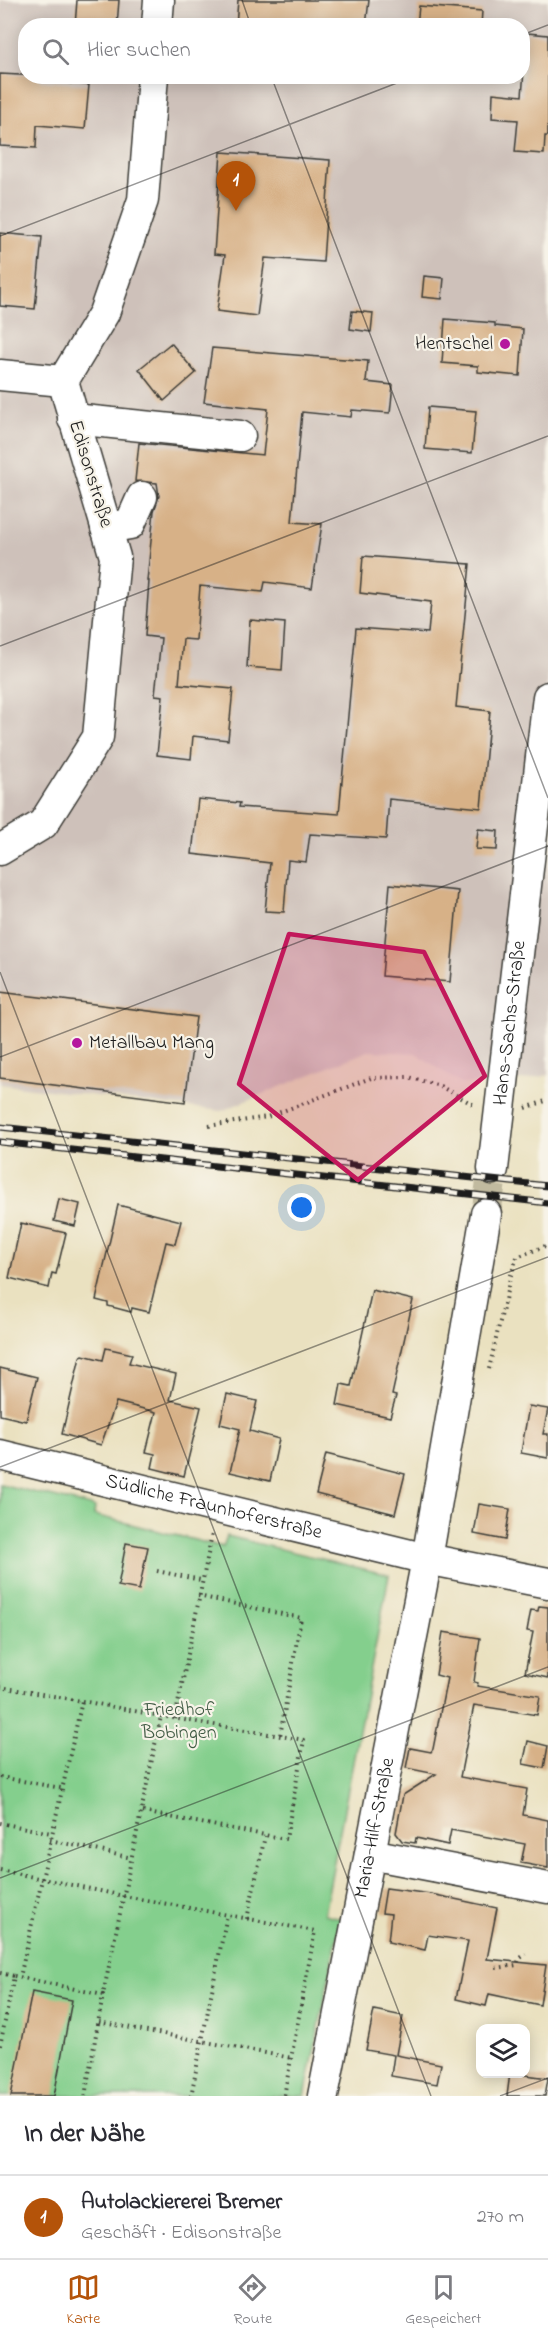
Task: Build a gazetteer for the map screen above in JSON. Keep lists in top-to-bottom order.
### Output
{
  "streets": {
    "street": [
      "Edisonstraße",
      "Hans-Sachs-Straße",
      "Südliche Fraunhoferstraße",
      "Maria-Hilf-Straße"
    ]
  },
  "crossings": [
    ["Südliche Fraunhoferstraße", "Maria-Hilf-Straße"]
  ],
  "parks": ["Friedhof Bobingen"],
  "places": ["Hentschel", "Metallbau Mang"],
  "page": {
    "search": "Hier suchen",
    "pins": "1",
    "heading": "In der Nähe",
    "list": [
      {
        "mark": "1",
        "name": "Autolackiererei Bremer",
        "note": "Geschäft · Edisonstraße",
        "value": "270 m"
      }
    ],
    "nav": ["Karte", "Route", "Gespeichert"]
  }
}
